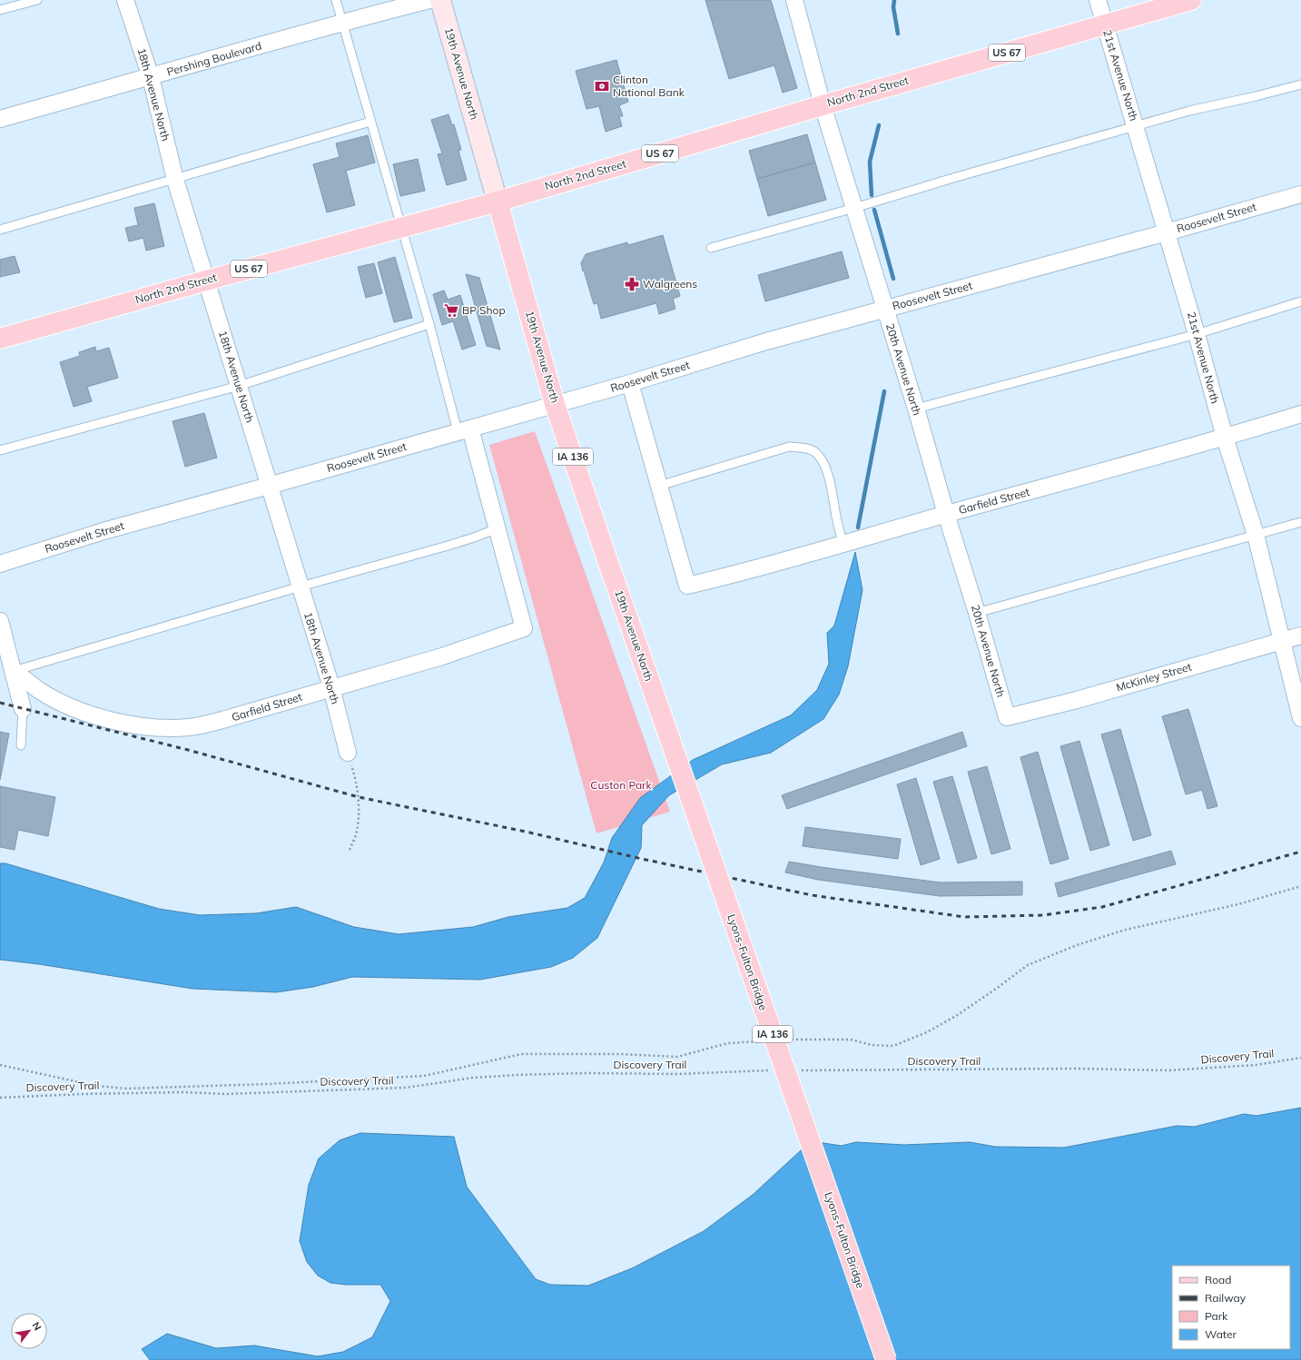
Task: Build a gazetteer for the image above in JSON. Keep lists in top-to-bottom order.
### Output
{
  "streets": {
    "main road": [
      "US 67",
      "19th Avenue North",
      "North 2nd Street",
      "IA 136",
      "Lyons-Fulton Bridge"
    ],
    "street": [
      "Pershing Boulevard",
      "21st Avenue North",
      "18th Avenue North",
      "Roosevelt Street",
      "20th Avenue North",
      "Garfield Street",
      "McKinley Street"
    ],
    "path": ["Discovery Trail"]
  },
  "crossings": [
    ["Pershing Boulevard", "18th Avenue North"],
    ["19th Avenue North", "North 2nd Street"],
    ["19th Avenue North", "Roosevelt Street"],
    ["19th Avenue North", "Lyons-Fulton Bridge"],
    ["21st Avenue North", "North 2nd Street"],
    ["21st Avenue North", "Roosevelt Street"],
    ["21st Avenue North", "Garfield Street"],
    ["21st Avenue North", "McKinley Street"],
    ["North 2nd Street", "18th Avenue North"],
    ["North 2nd Street", "20th Avenue North"],
    ["18th Avenue North", "Roosevelt Street"],
    ["18th Avenue North", "Garfield Street"],
    ["Roosevelt Street", "20th Avenue North"],
    ["20th Avenue North", "Garfield Street"],
    ["20th Avenue North", "McKinley Street"]
  ],
  "parks": ["Custon Park"],
  "places": {
    "bank": ["Clinton National Bank"],
    "pharmacy": ["Walgreens"],
    "supermarket": ["BP Shop"]
  },
  "legend": [
    "Road",
    "Railway",
    "Park",
    "Water"
  ],
  "north": "top right"
}
